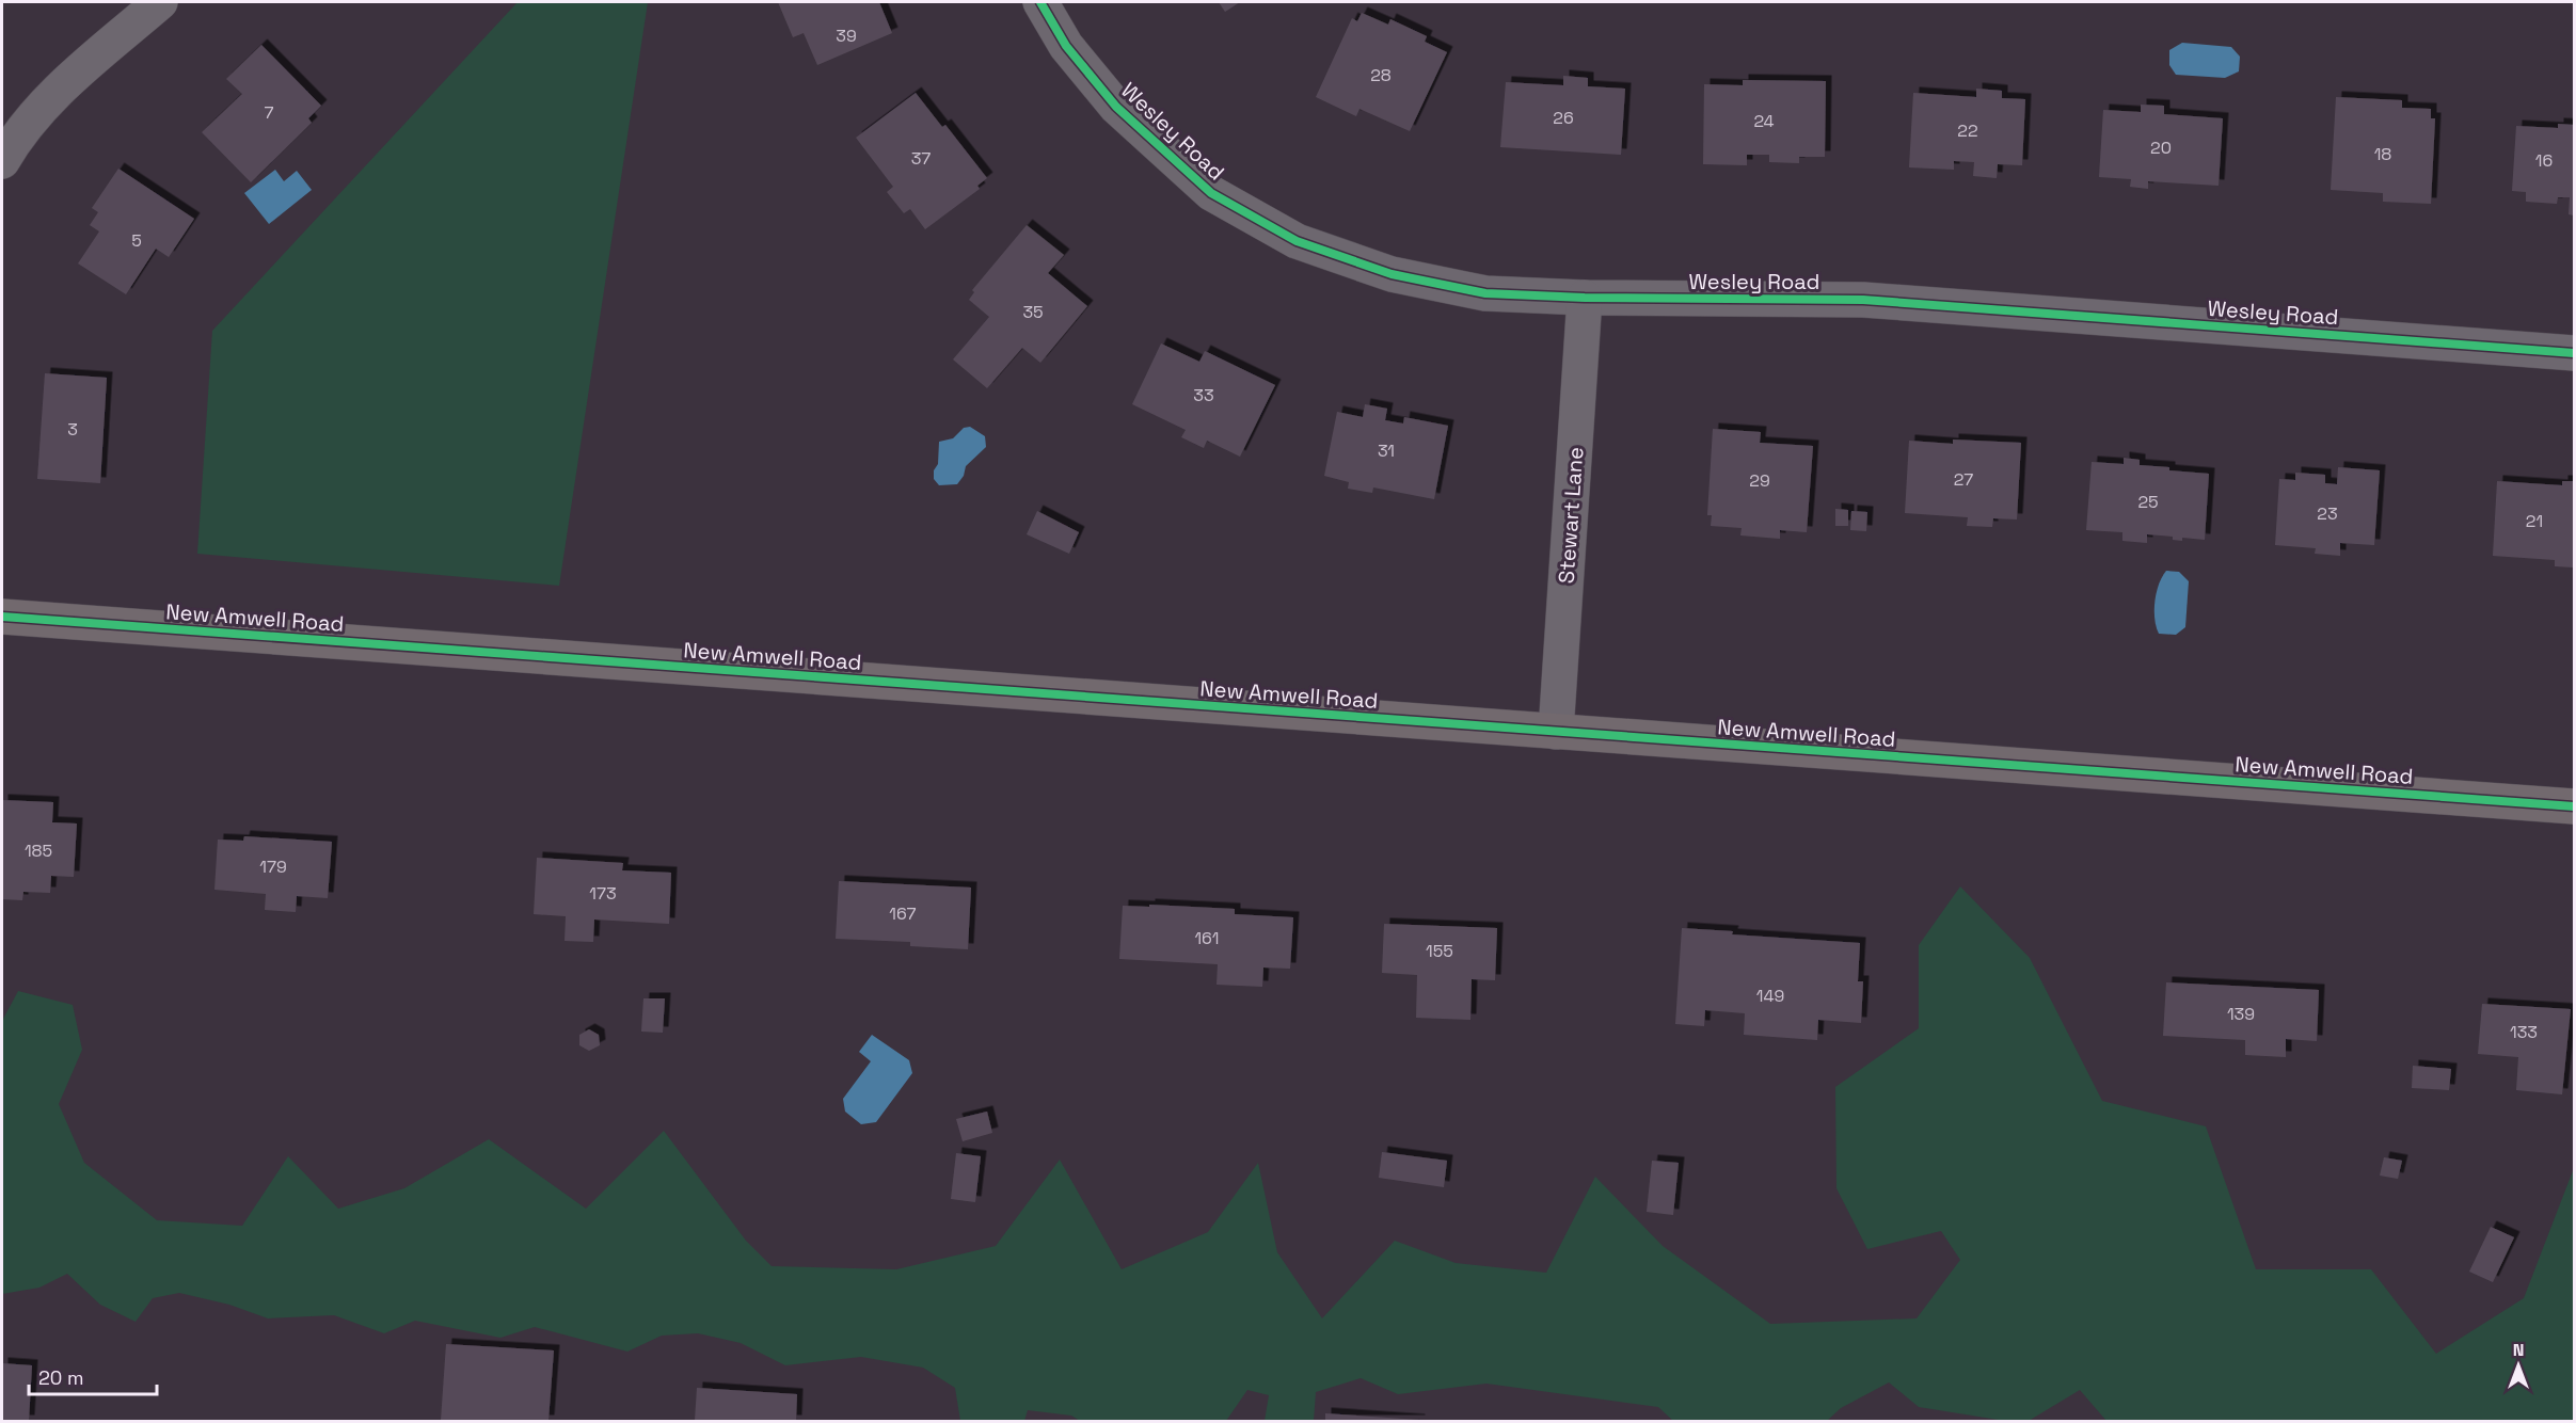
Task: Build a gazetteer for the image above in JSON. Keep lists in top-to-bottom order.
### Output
{
  "streets": {
    "street": ["Wesley Road", "Stewart Lane", "New Amwell Road"]
  },
  "crossings": [
    ["Wesley Road", "Stewart Lane"],
    ["Stewart Lane", "New Amwell Road"]
  ],
  "house_numbers": [
    "39",
    "28",
    "7",
    "26",
    "24",
    "22",
    "20",
    "18",
    "37",
    "16",
    "5",
    "35",
    "33",
    "3",
    "31",
    "27",
    "29",
    "25",
    "23",
    "21",
    "185",
    "179",
    "173",
    "167",
    "161",
    "155",
    "149",
    "139",
    "133"
  ],
  "scale_bar": "20 m",
  "north": "top"
}
